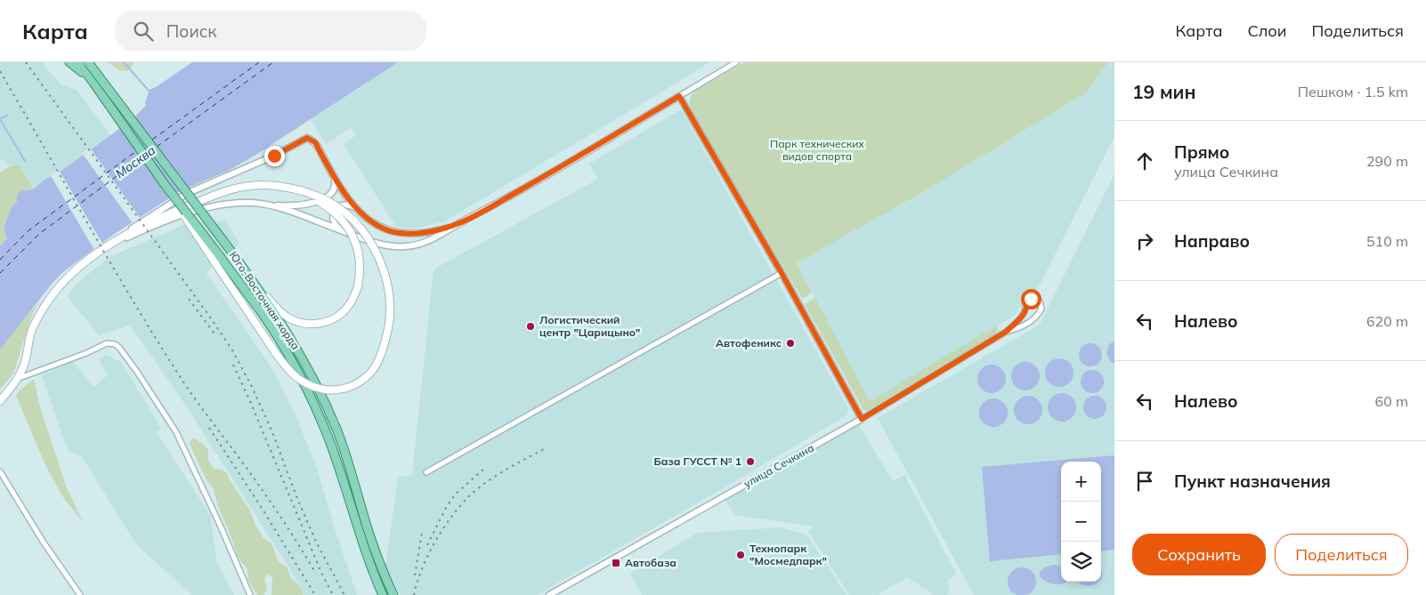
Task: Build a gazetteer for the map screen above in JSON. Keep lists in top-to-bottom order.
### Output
{
  "streets": {
    "main road": ["Юго-Восточная хорда"],
    "street": ["улица Сечкина"]
  },
  "water": ["Москва"],
  "parks": ["Парк технических видов спорта"],
  "places": {
    "other": [
      "Логистический центр \"Царицыно\"",
      "Автофеникс",
      "База ГУССТ № 1",
      "Технопарк \"Мосмедпарк\""
    ],
    "transit": ["Автобаза"]
  },
  "page": {
    "header": "Карта",
    "search": "Поиск",
    "nav": ["Карта", "Слои", "Поделиться"],
    "heading": ["19 мин", "Пешком · 1.5 km"],
    "list": [
      ["Прямо", "улица Сечкина", "290 m"],
      ["Направо", "510 m"],
      ["Налево", "620 m"],
      ["Налево", "60 m"],
      "Пункт назначения"
    ],
    "map_buttons": ["+", "−"],
    "buttons": ["Сохранить", "Поделиться"]
  }
}
